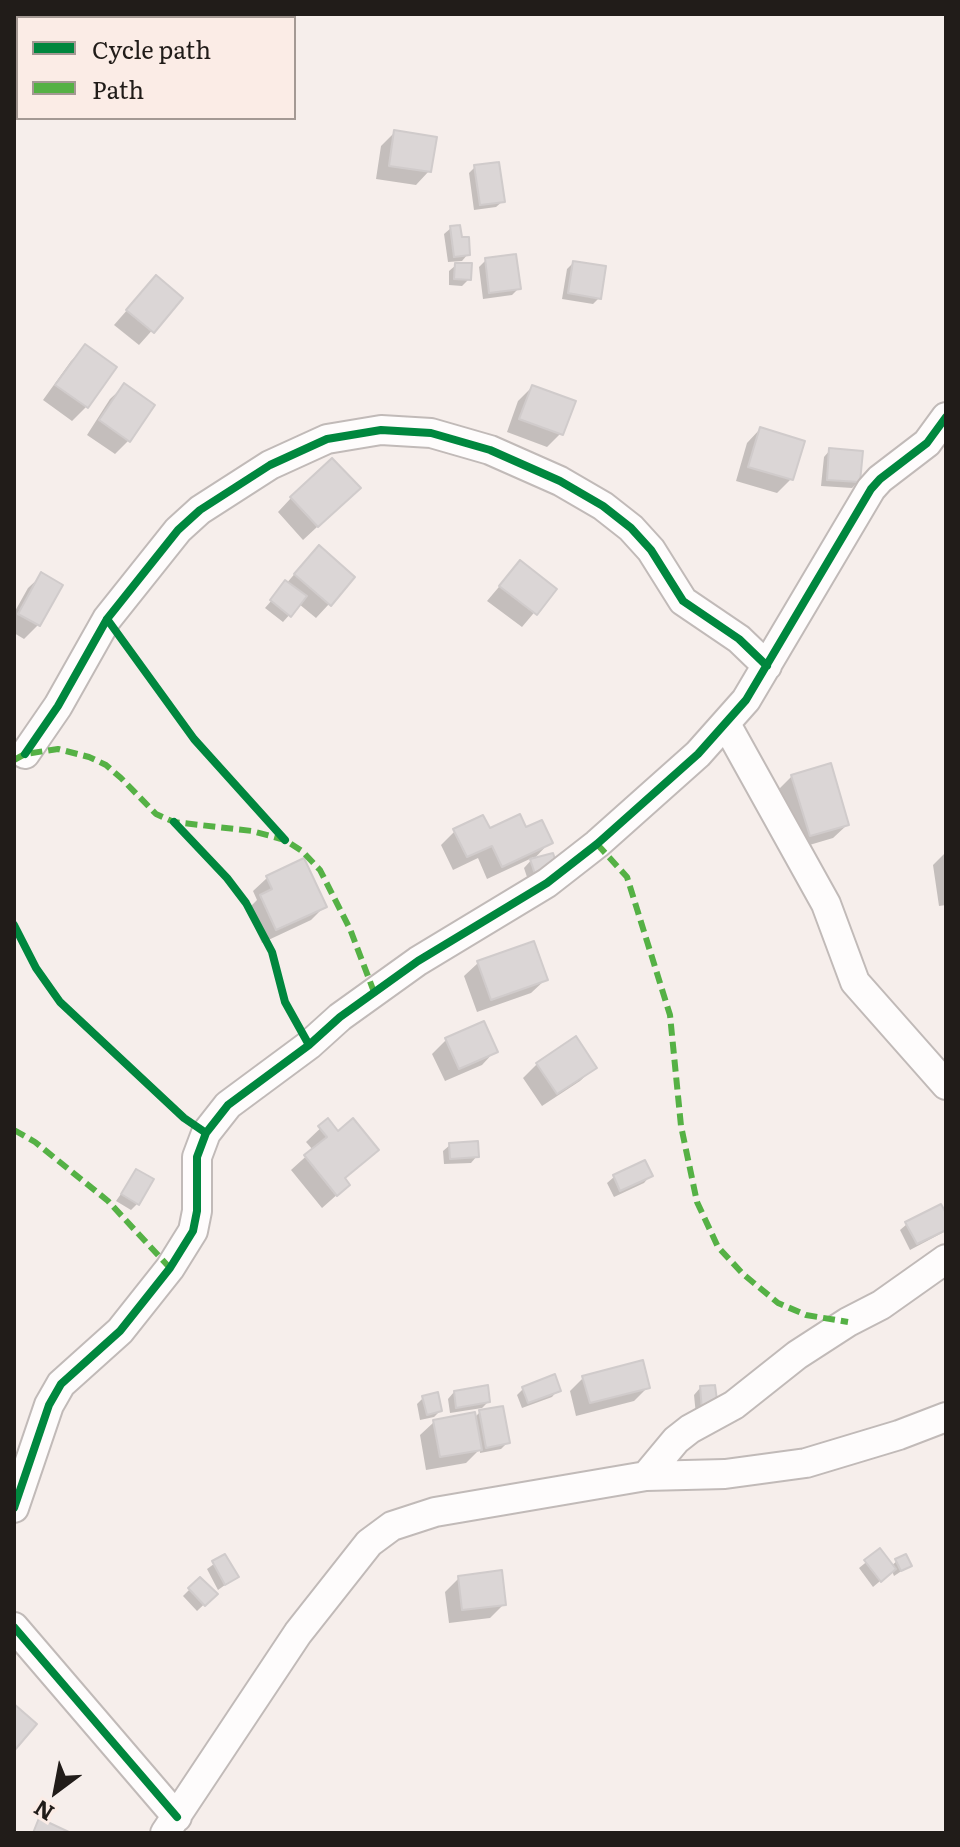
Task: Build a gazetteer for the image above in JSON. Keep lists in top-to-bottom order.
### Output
{
  "legend": ["Cycle path", "Path"],
  "north": "bottom left"
}
